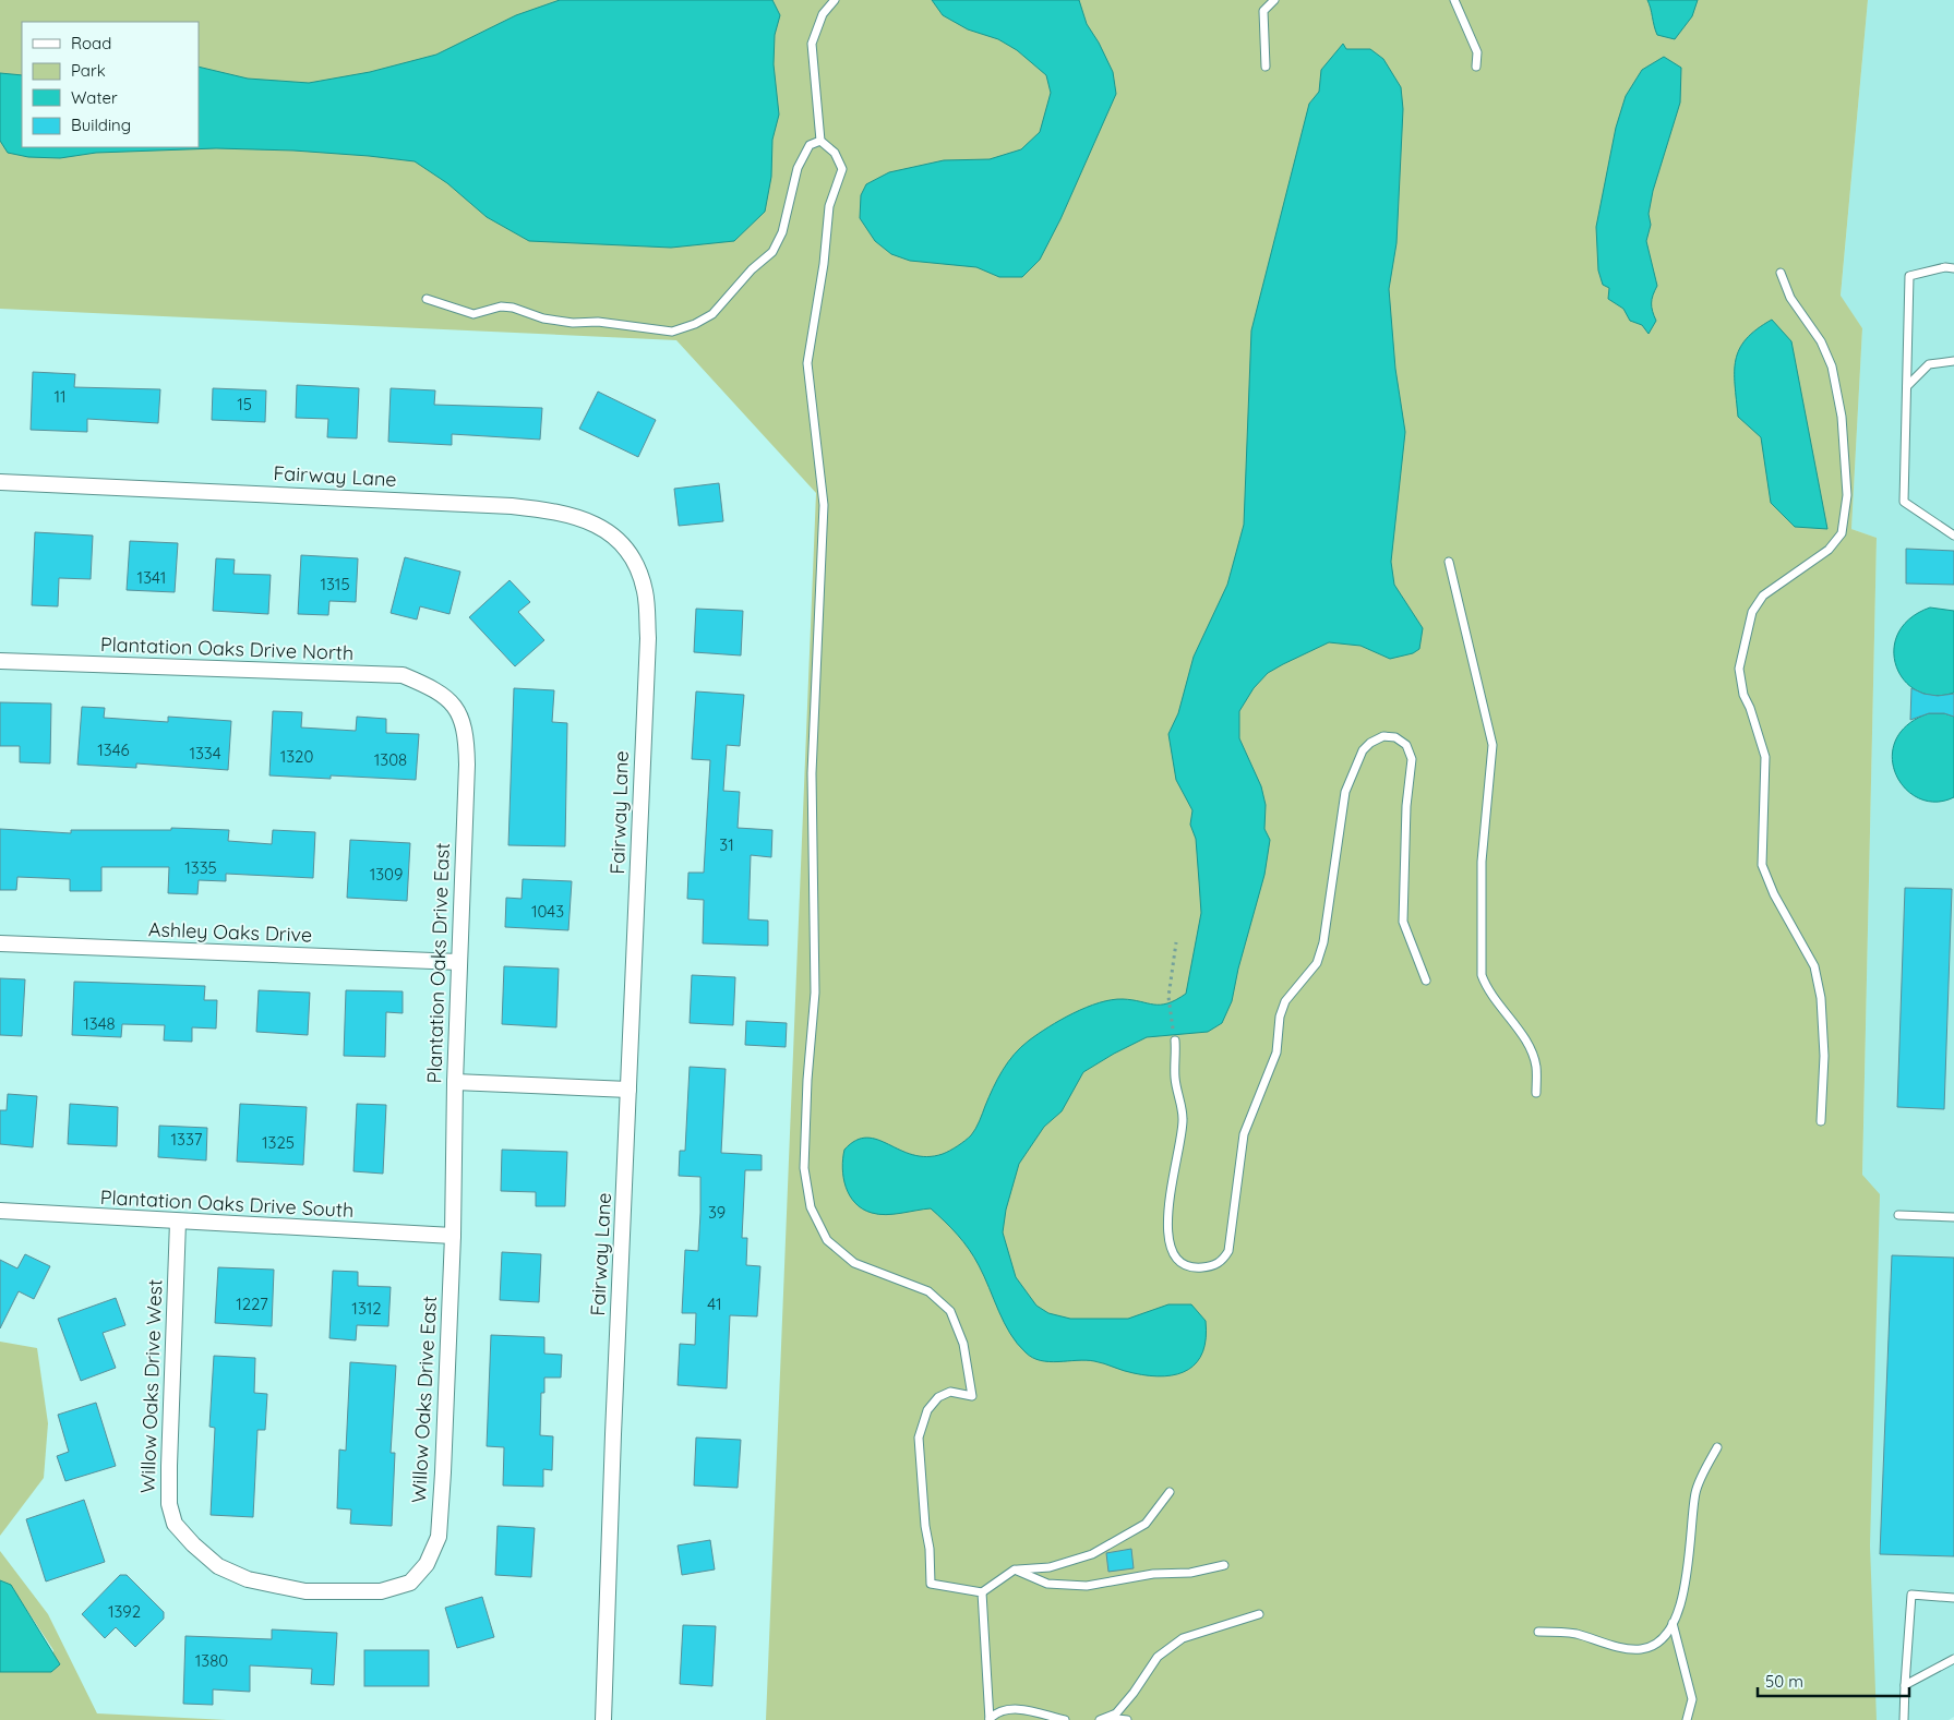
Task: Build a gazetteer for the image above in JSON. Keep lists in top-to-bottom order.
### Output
{
  "streets": {
    "street": [
      "Fairway Lane",
      "Plantation Oaks Drive North",
      "Ashley Oaks Drive",
      "Plantation Oaks Drive East",
      "Plantation Oaks Drive South",
      "Willow Oaks Drive West",
      "Willow Oaks Drive East"
    ]
  },
  "crossings": [
    ["Plantation Oaks Drive North", "Plantation Oaks Drive East"],
    ["Ashley Oaks Drive", "Plantation Oaks Drive East"],
    ["Plantation Oaks Drive East", "Plantation Oaks Drive South"],
    ["Plantation Oaks Drive East", "Willow Oaks Drive East"],
    ["Plantation Oaks Drive South", "Willow Oaks Drive West"],
    ["Plantation Oaks Drive South", "Willow Oaks Drive East"],
    ["Willow Oaks Drive West", "Willow Oaks Drive East"]
  ],
  "house_numbers": [
    "11",
    "15",
    "1341",
    "1315",
    "1346",
    "1334",
    "1320",
    "1308",
    "31",
    "1335",
    "1309",
    "1043",
    "1348",
    "1337",
    "1325",
    "39",
    "1227",
    "41",
    "1312",
    "1392",
    "1380"
  ],
  "legend": [
    "Road",
    "Park",
    "Water",
    "Building"
  ],
  "scale_bar": "50 m"
}
